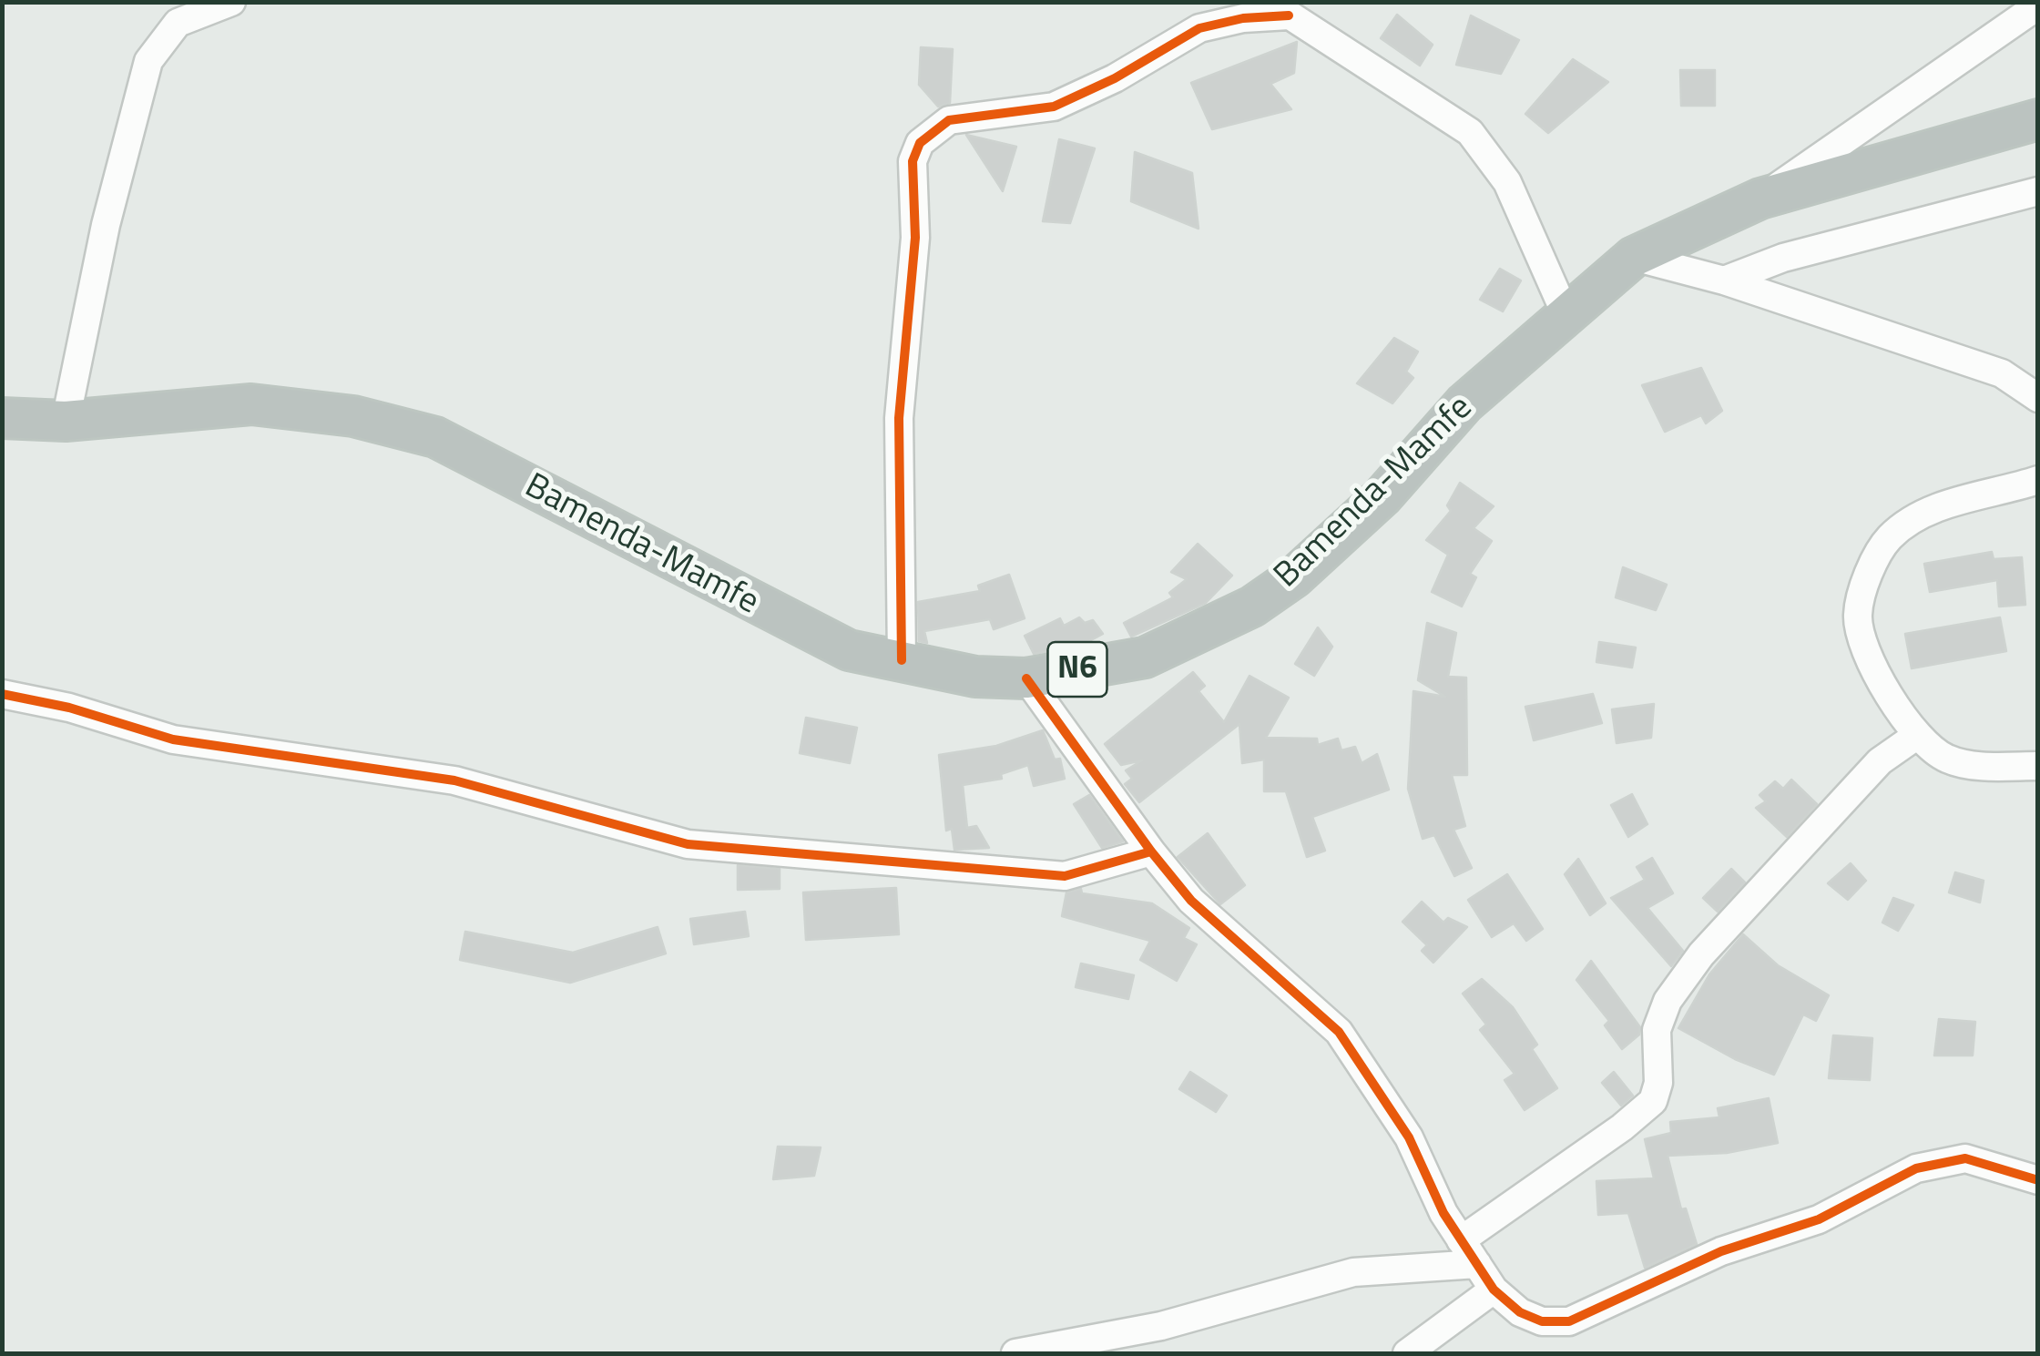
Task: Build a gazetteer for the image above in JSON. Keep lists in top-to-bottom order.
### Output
{
  "streets": {
    "highway": ["Bamenda-Mamfe", "N6"]
  }
}
